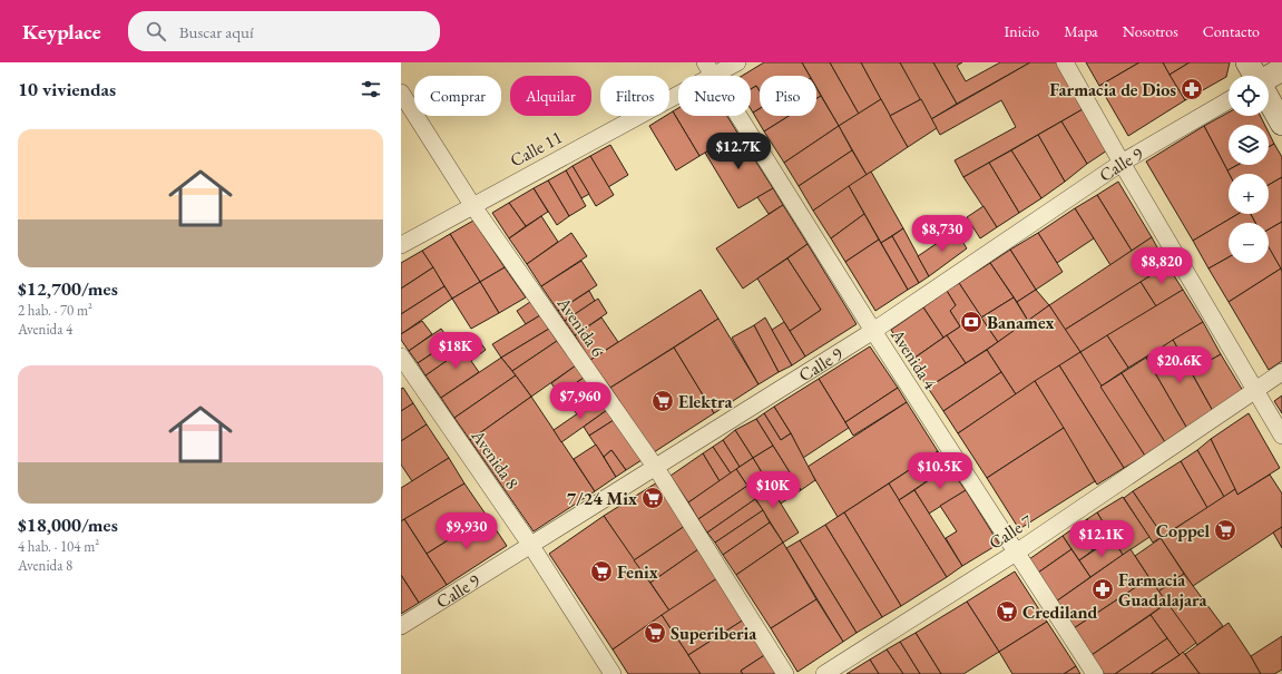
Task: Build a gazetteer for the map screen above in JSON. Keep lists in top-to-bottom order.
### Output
{
  "streets": {
    "street": [
      "Calle 11",
      "Calle 9",
      "Avenida 6",
      "Avenida 4",
      "Avenida 8",
      "Calle 7"
    ]
  },
  "crossings": [
    ["Calle 11", "Avenida 6"],
    ["Calle 11", "Avenida 4"],
    ["Calle 9", "Avenida 6"],
    ["Calle 9", "Avenida 4"],
    ["Calle 9", "Avenida 8"],
    ["Avenida 4", "Calle 7"]
  ],
  "places": {
    "pharmacy": ["Farmacia de Dios", "Farmacia Guadalajara"],
    "bank": ["Banamex"],
    "supermarket": [
      "Elektra",
      "7/24 Mix",
      "Coppel",
      "Fenix",
      "Crediland",
      "Superiberia"
    ]
  },
  "page": {
    "header": "Keyplace",
    "search": "Buscar aquí",
    "nav": [
      "Inicio",
      "Mapa",
      "Nosotros",
      "Contacto"
    ],
    "heading": "10 viviendas",
    "map_buttons": ["+", "−"],
    "chip": [
      "Comprar",
      "Alquilar",
      "Filtros",
      "Nuevo",
      "Piso"
    ],
    "list": [
      {
        "name": "$12,700/mes",
        "note": "2 hab. · 70 m² · Avenida 4"
      },
      {
        "name": "$18,000/mes",
        "note": "4 hab. · 104 m² · Avenida 8"
      }
    ],
    "price": [
      "$12.7K",
      "$8,730",
      "$8,820",
      "$18K",
      "$20.6K",
      "$7,960",
      "$10.5K",
      "$10K",
      "$9,930",
      "$12.1K"
    ]
  }
}
